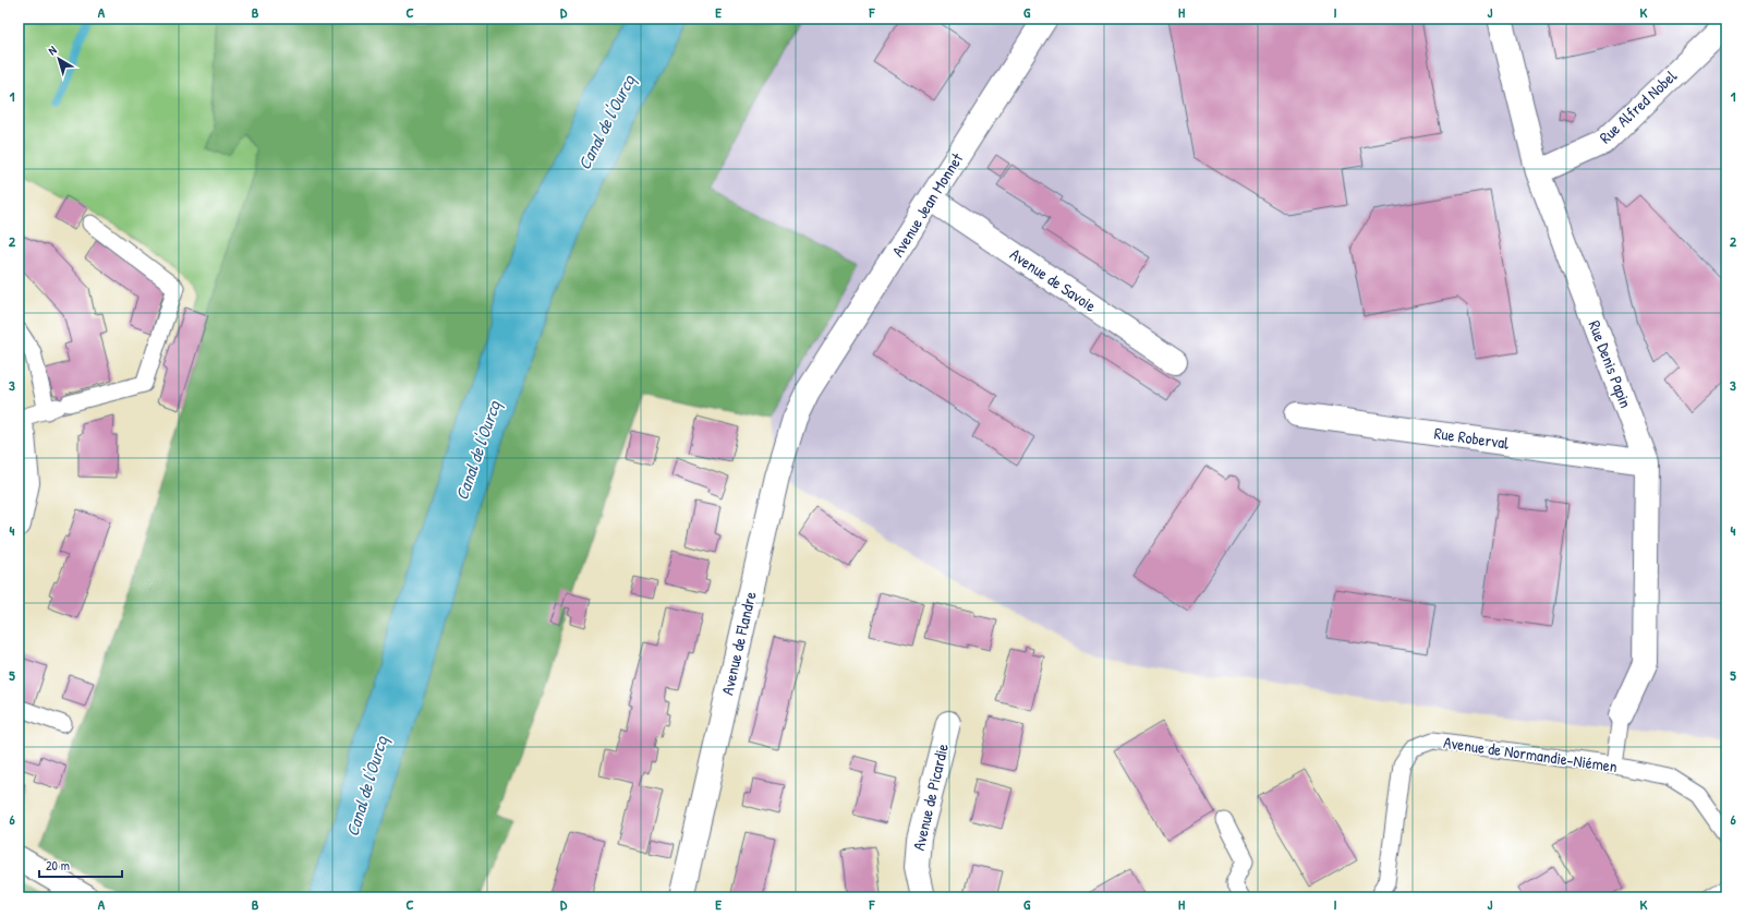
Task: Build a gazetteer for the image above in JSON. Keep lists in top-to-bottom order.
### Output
{
  "streets": {
    "street": [
      "Rue Alfred Nobel",
      "Avenue Jean Monnet",
      "Avenue de Savoie",
      "Rue Denis Papin",
      "Rue Roberval",
      "Avenue de Flandre",
      "Avenue de Picardie"
    ],
    "lane": ["Avenue de Normandie-Niémen"]
  },
  "crossings": [
    ["Rue Alfred Nobel", "Rue Denis Papin"],
    ["Avenue Jean Monnet", "Avenue de Savoie"],
    ["Avenue Jean Monnet", "Avenue de Flandre"],
    ["Rue Denis Papin", "Rue Roberval"]
  ],
  "water": ["Canal de l'Ourcq"],
  "scale_bar": "20 m",
  "north": "top left",
  "grid": {
    "columns": [
      "A",
      "B",
      "C",
      "D",
      "E",
      "F",
      "G",
      "H",
      "I",
      "J",
      "K"
    ],
    "rows": [
      "1",
      "2",
      "3",
      "4",
      "5",
      "6"
    ]
  }
}
